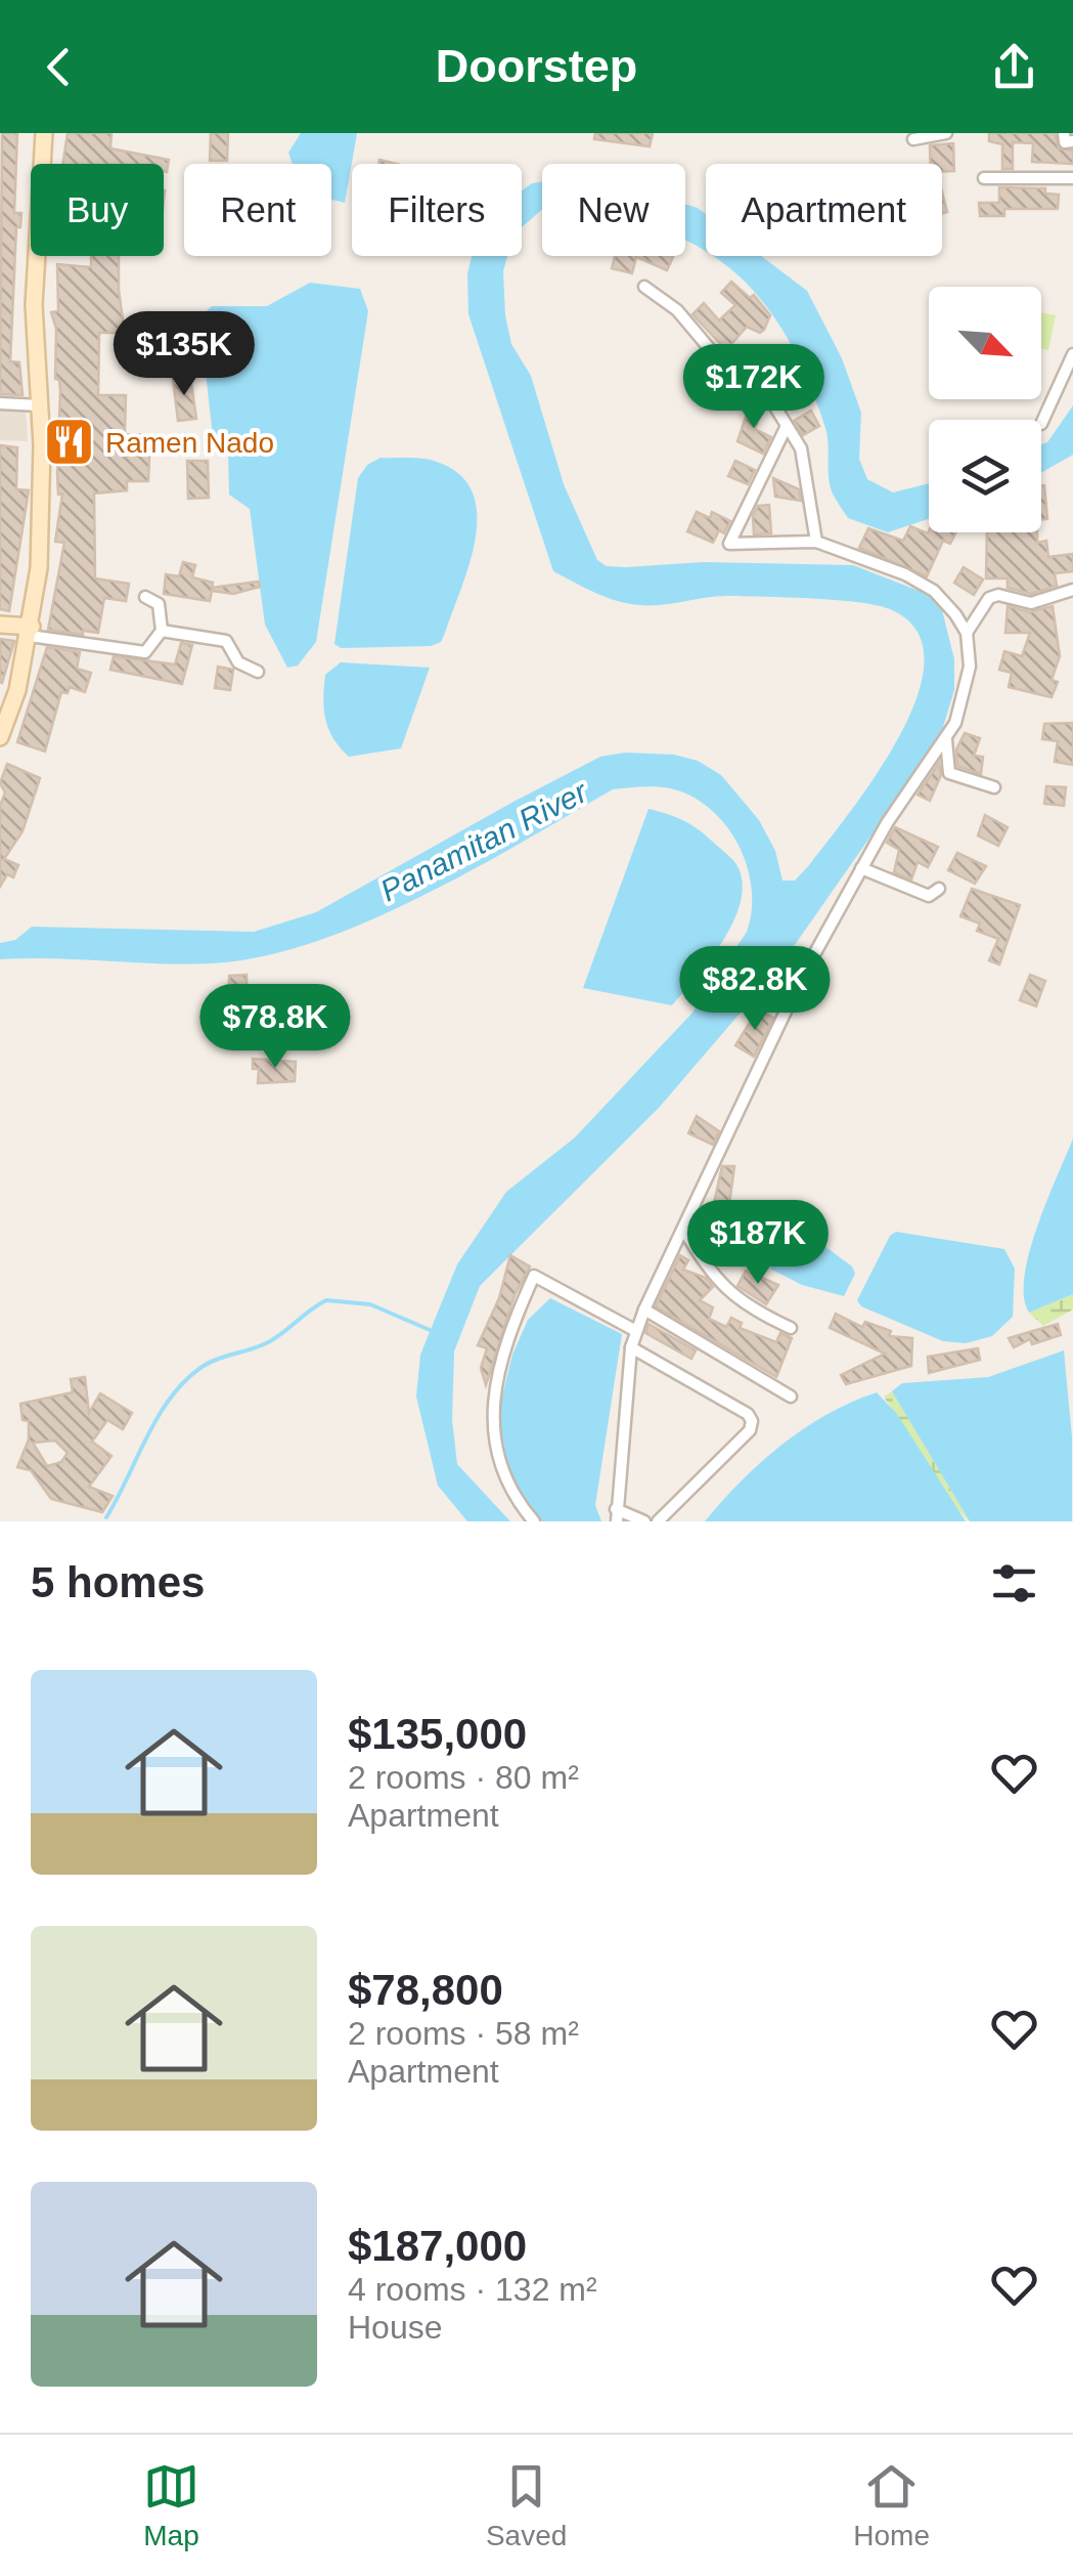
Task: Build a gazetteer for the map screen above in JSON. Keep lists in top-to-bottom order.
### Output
{
  "water": ["Panamitan River"],
  "places": {
    "restaurant": ["Ramen Nado"]
  },
  "north": "bottom right",
  "page": {
    "header": "Doorstep",
    "chip": [
      "Buy",
      "Rent",
      "Filters",
      "New",
      "Apartment"
    ],
    "price": [
      "$135K",
      "$172K",
      "$82.8K",
      "$78.8K",
      "$187K"
    ],
    "heading": "5 homes",
    "list": [
      {
        "name": "$135,000",
        "note": "2 rooms · 80 m² · Apartment"
      },
      {
        "name": "$78,800",
        "note": "2 rooms · 58 m² · Apartment"
      },
      {
        "name": "$187,000",
        "note": "4 rooms · 132 m² · House"
      }
    ],
    "tabs": ["Map", "Saved", "Home"]
  }
}
